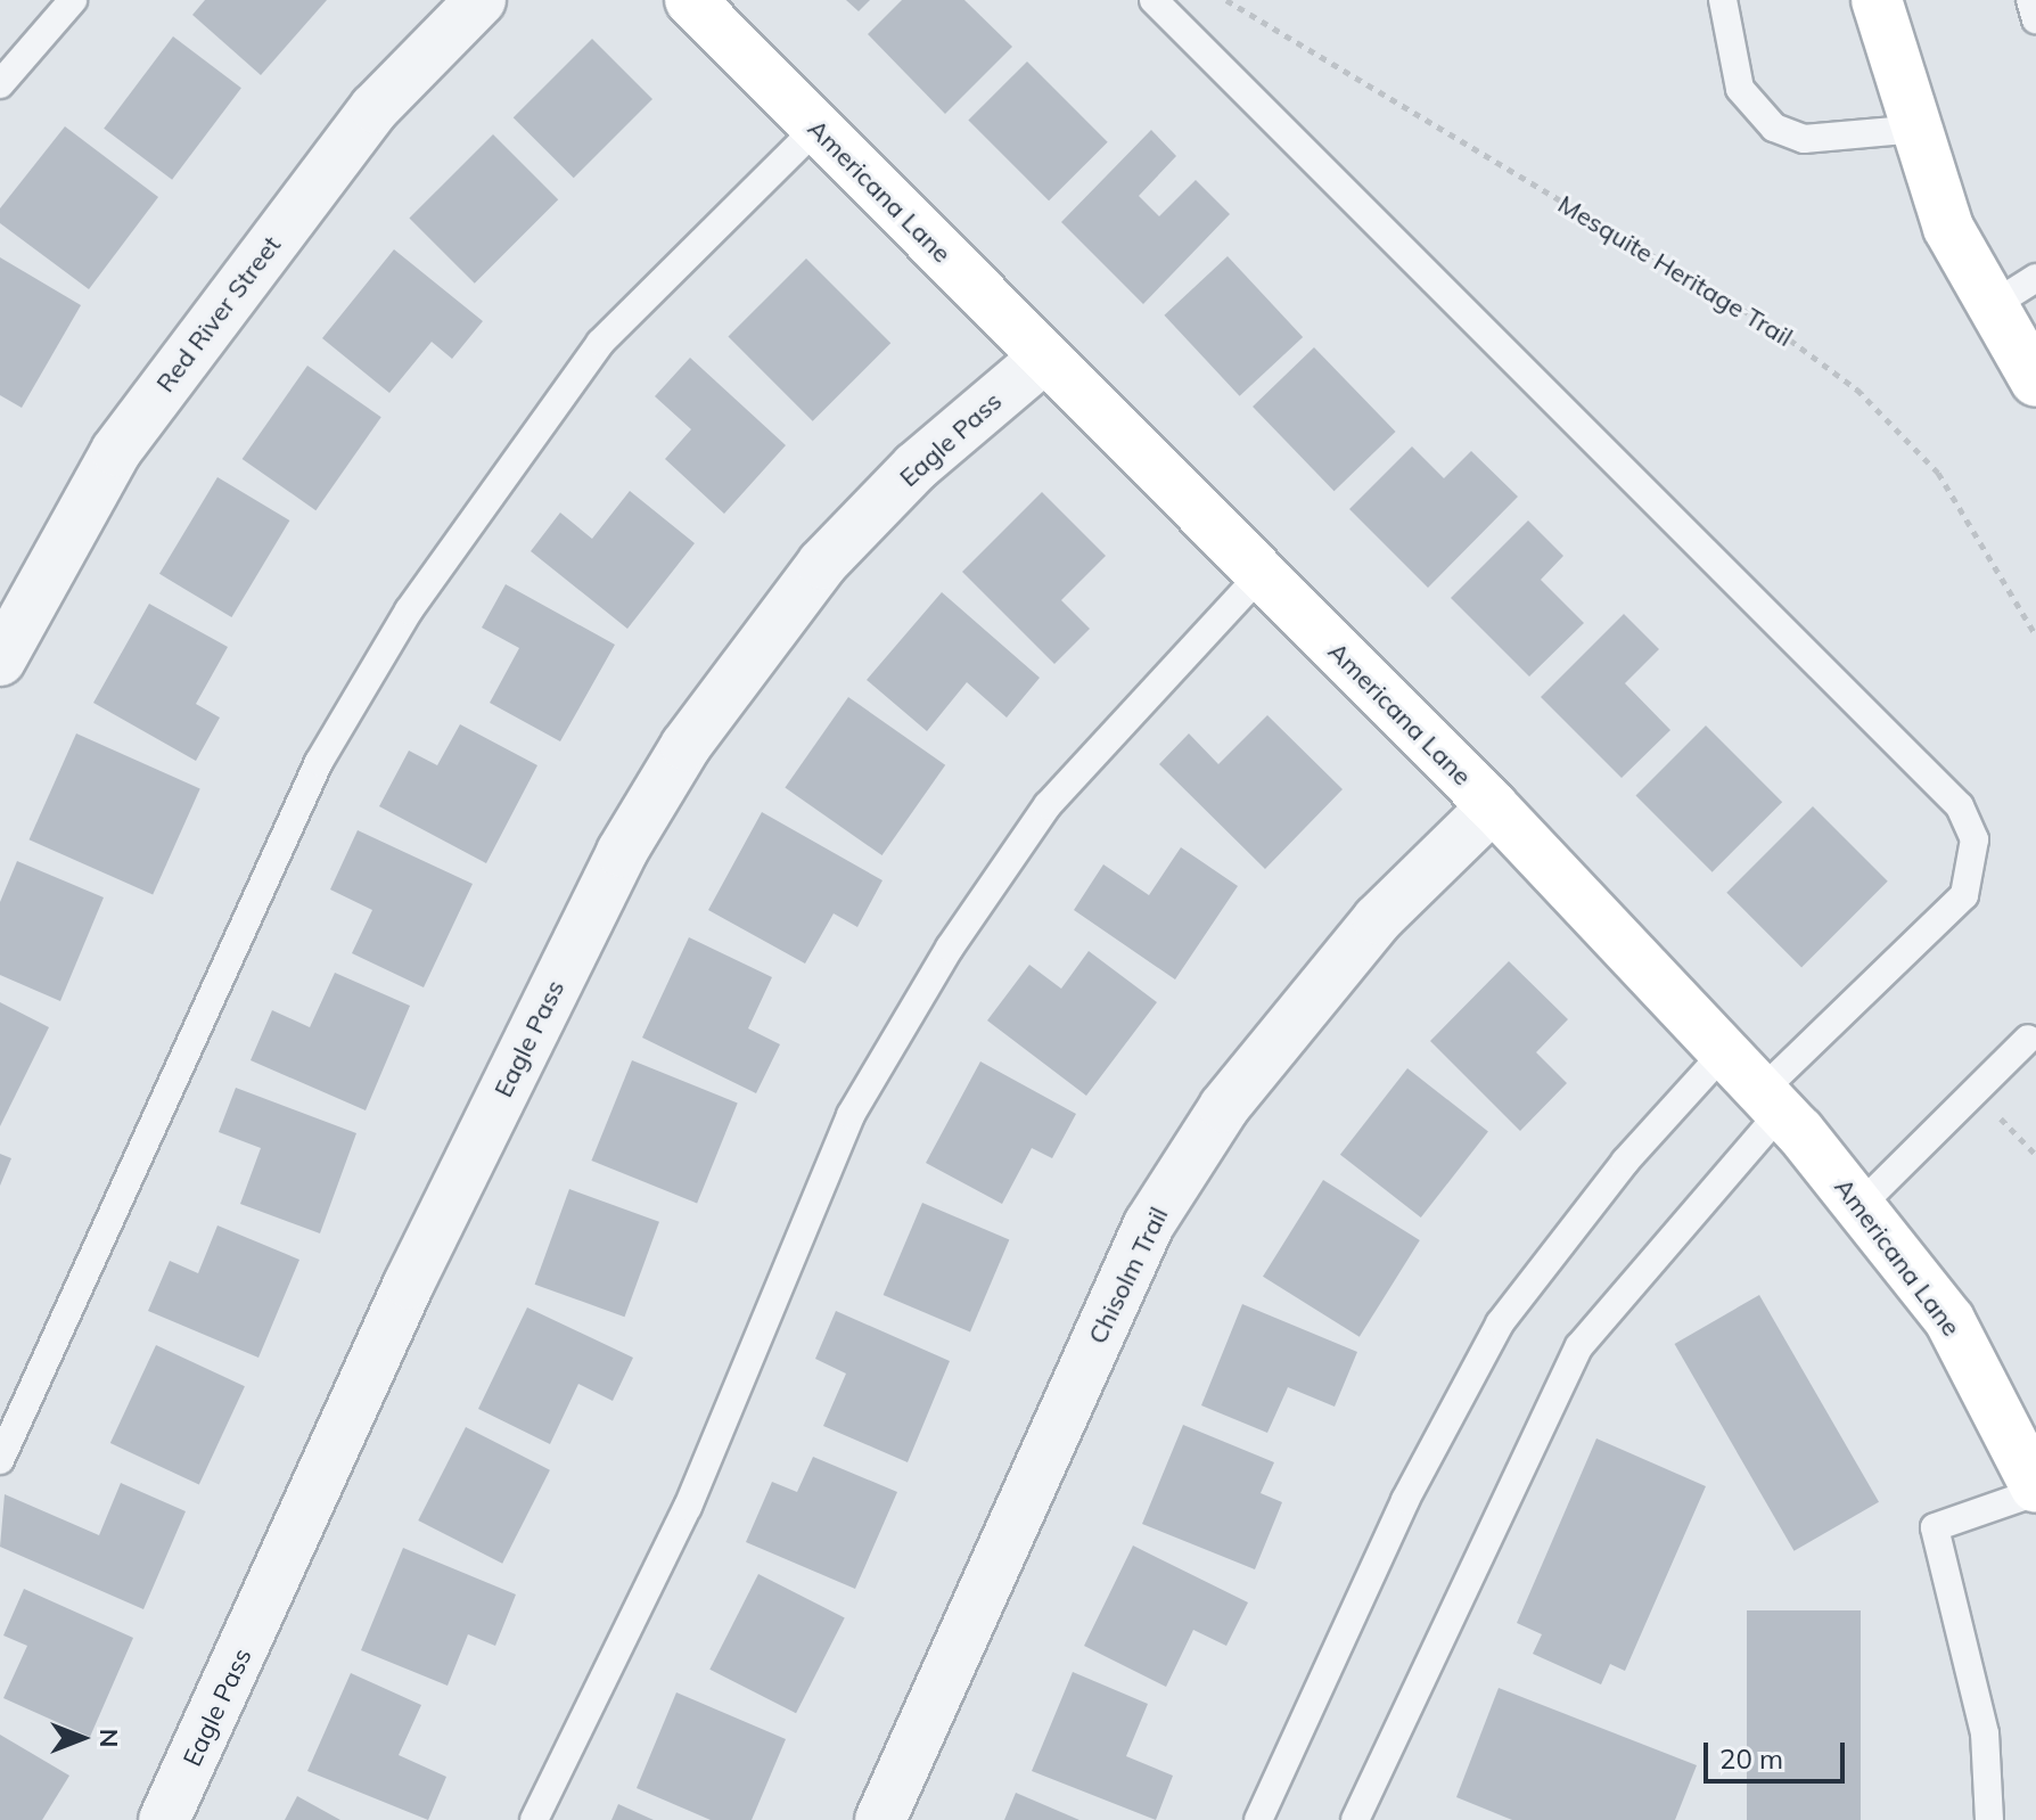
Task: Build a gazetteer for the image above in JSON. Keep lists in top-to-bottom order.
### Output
{
  "streets": {
    "street": [
      "Americana Lane",
      "Red River Street",
      "Eagle Pass",
      "Chisolm Trail"
    ],
    "path": ["Mesquite Heritage Trail"]
  },
  "crossings": [
    ["Americana Lane", "Eagle Pass"],
    ["Americana Lane", "Chisolm Trail"]
  ],
  "scale_bar": "20 m",
  "north": "right"
}
